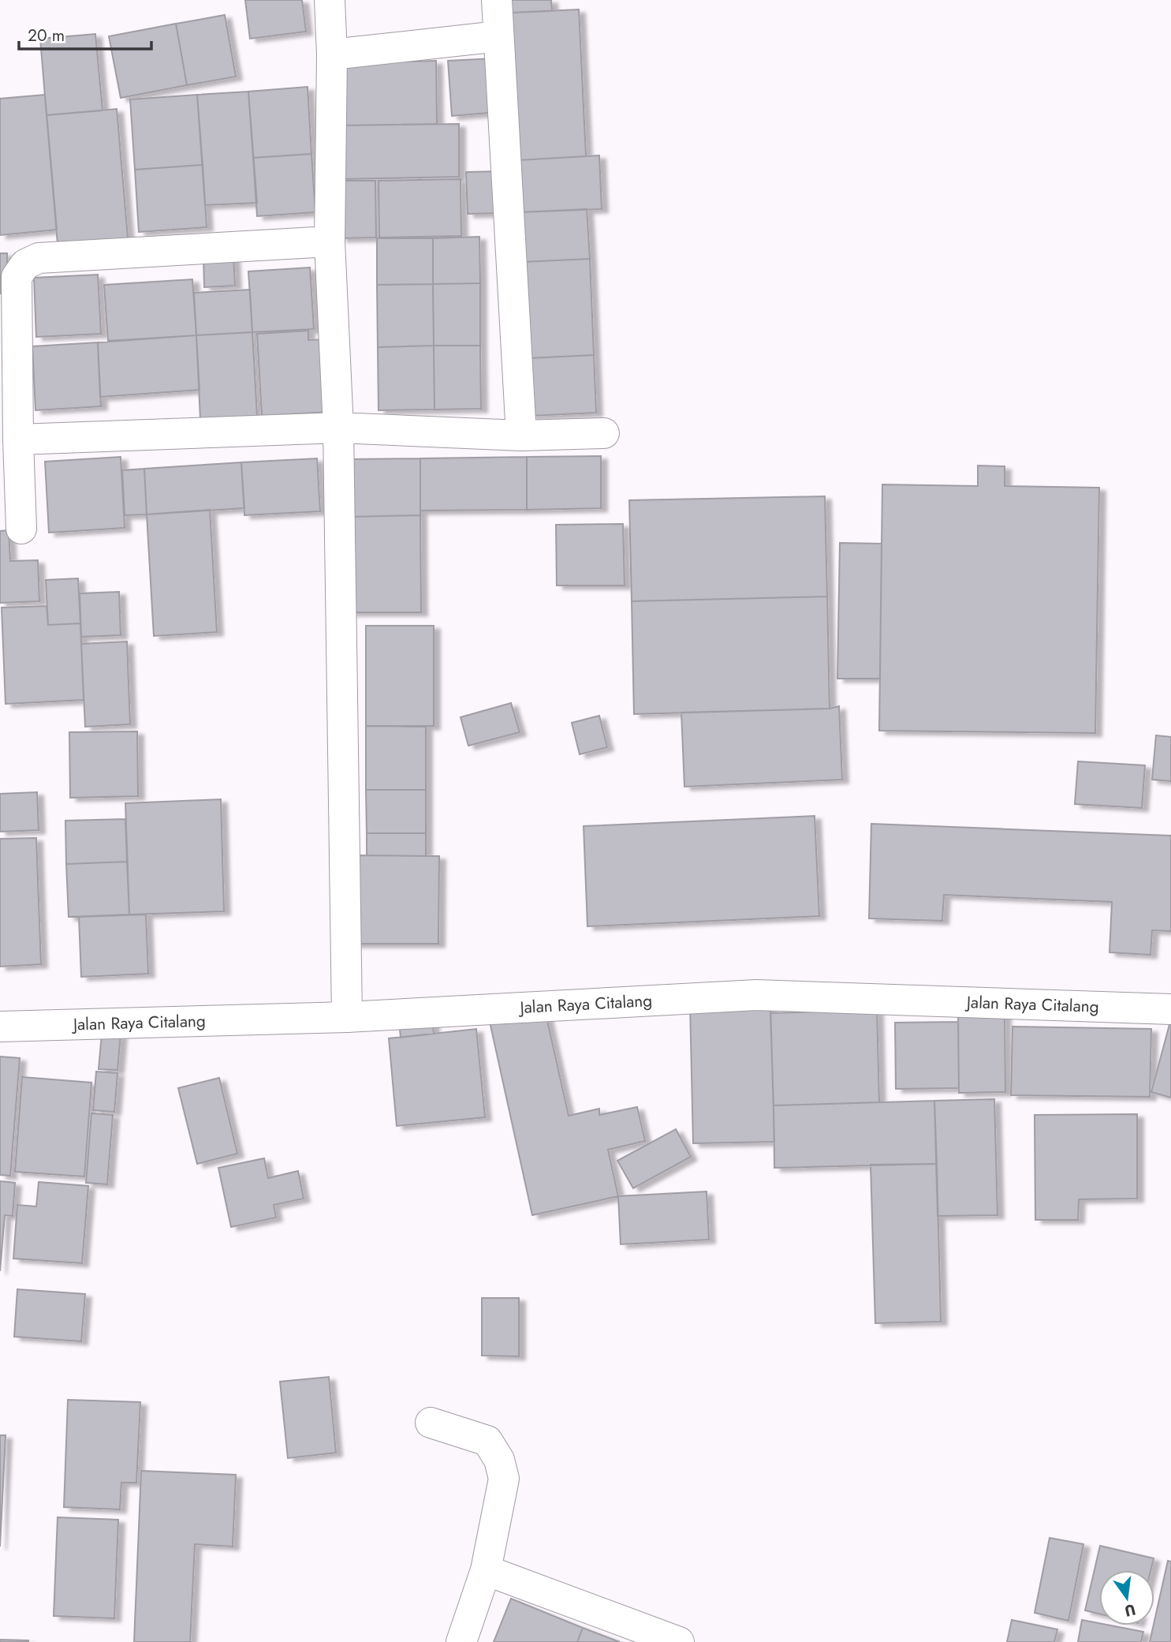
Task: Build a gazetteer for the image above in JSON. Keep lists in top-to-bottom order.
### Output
{
  "streets": {
    "street": ["Jalan Raya Citalang"]
  },
  "scale_bar": "20 m",
  "north": "bottom"
}
